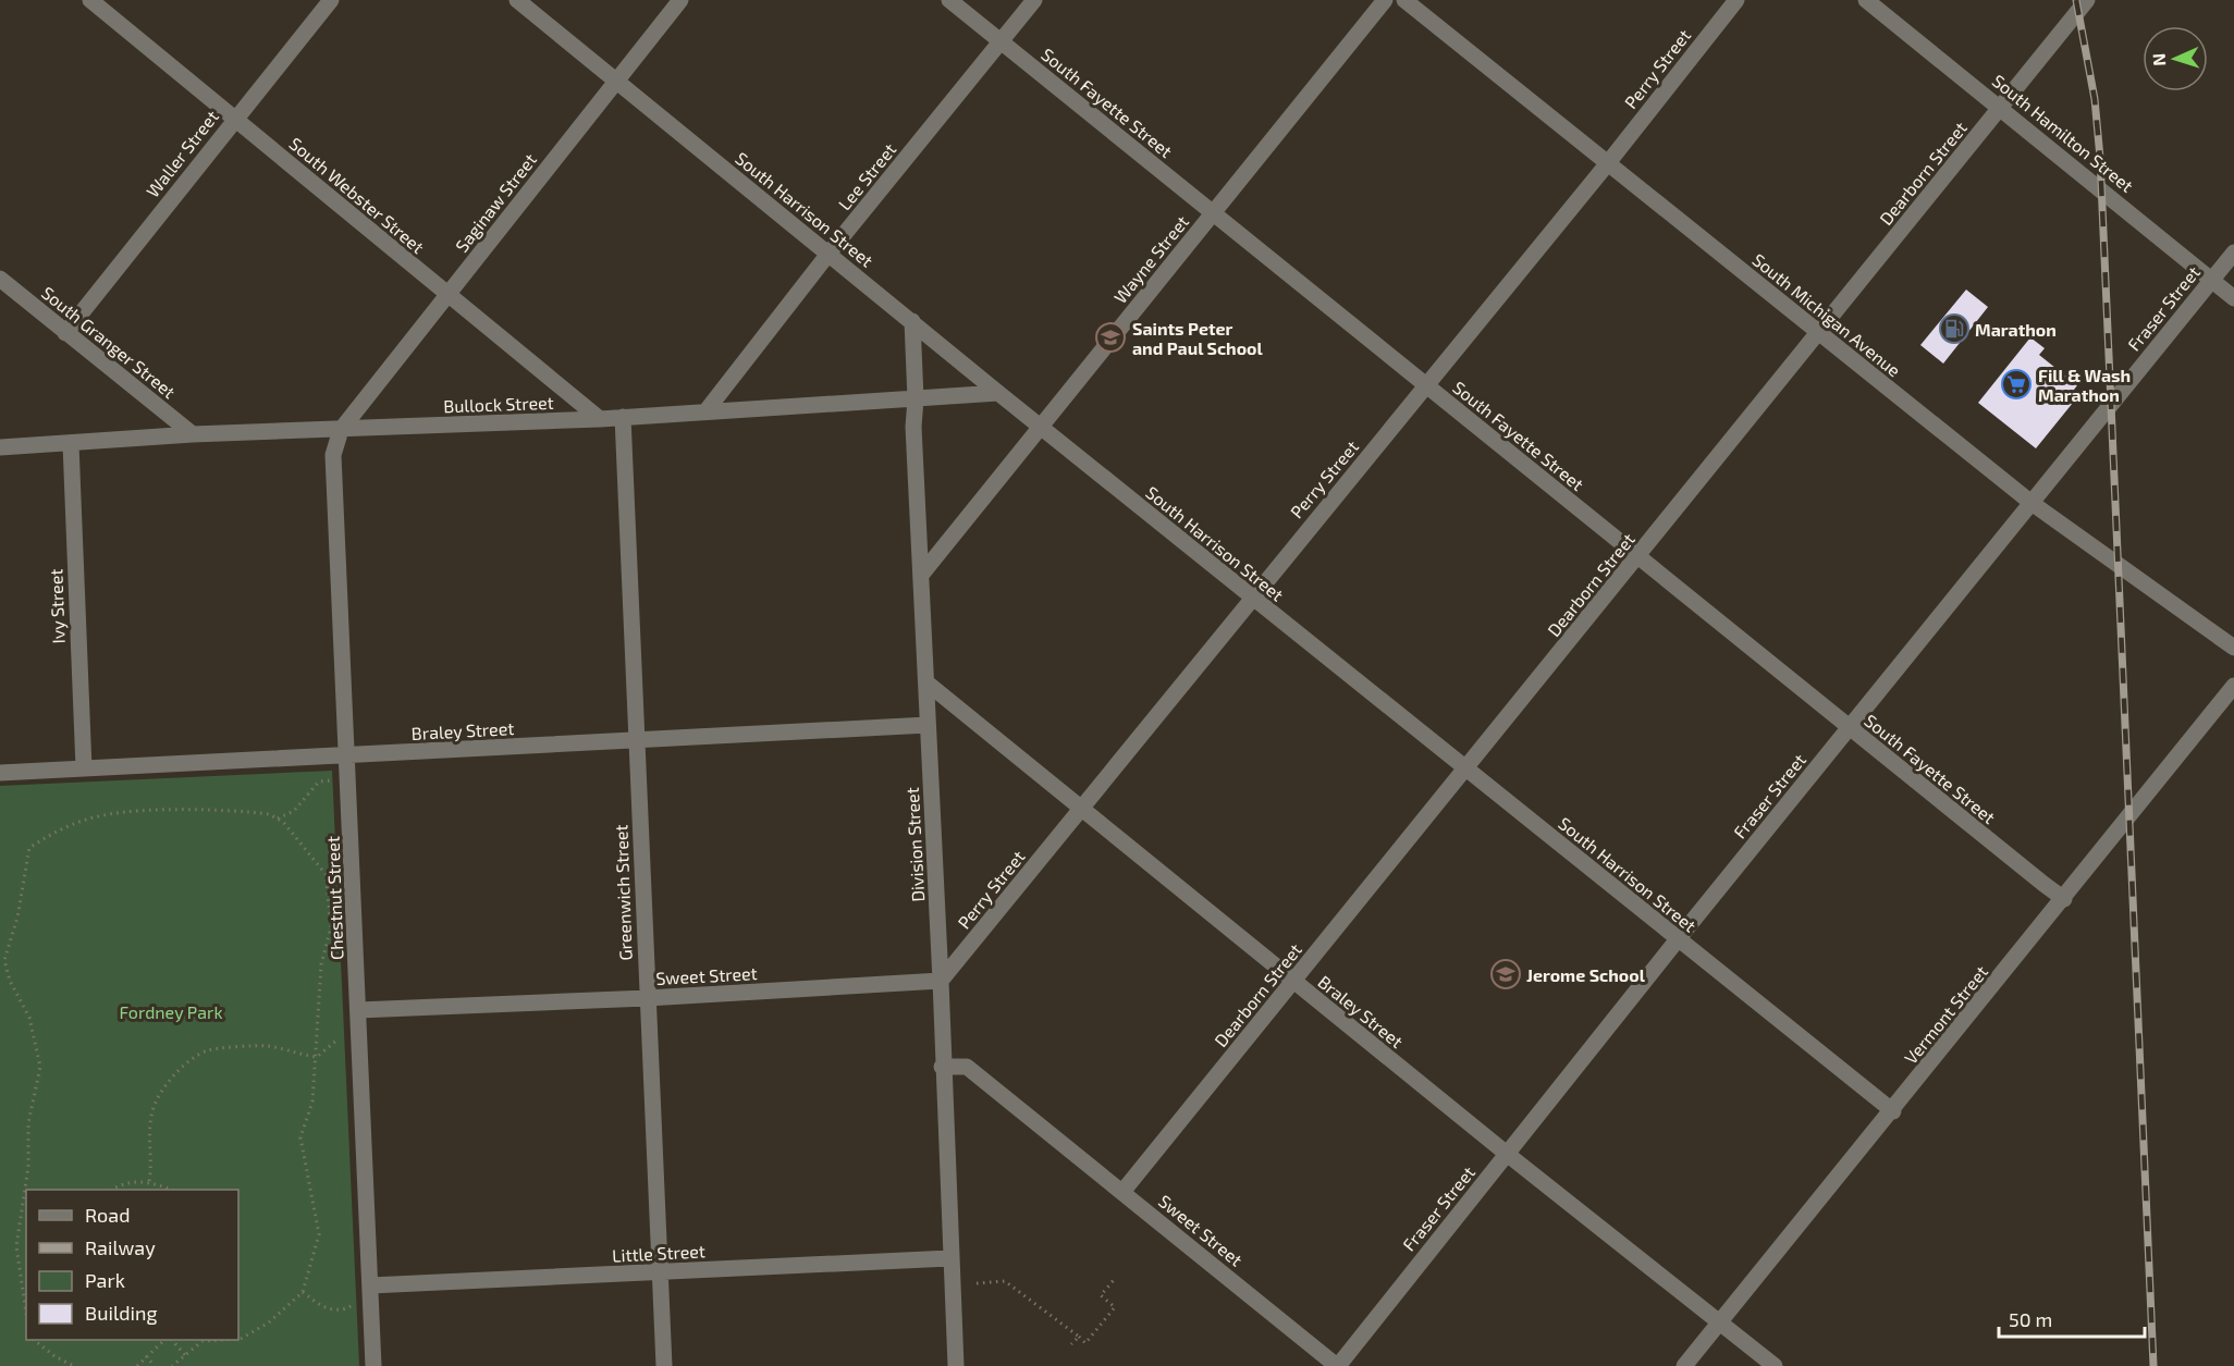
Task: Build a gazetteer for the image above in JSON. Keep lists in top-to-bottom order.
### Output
{
  "streets": {
    "street": [
      "Perry Street",
      "South Fayette Street",
      "South Hamilton Street",
      "Waller Street",
      "Dearborn Street",
      "Lee Street",
      "South Webster Street",
      "Saginaw Street",
      "South Harrison Street",
      "Wayne Street",
      "Fraser Street",
      "South Michigan Avenue",
      "South Granger Street",
      "Bullock Street",
      "Ivy Street",
      "Braley Street",
      "Division Street",
      "Greenwich Street",
      "Chestnut Street",
      "Sweet Street",
      "Vermont Street",
      "Little Street"
    ]
  },
  "crossings": [
    ["Perry Street", "South Fayette Street"],
    ["Perry Street", "South Harrison Street"],
    ["Perry Street", "South Michigan Avenue"],
    ["Perry Street", "Braley Street"],
    ["Perry Street", "Division Street"],
    ["Perry Street", "Sweet Street"],
    ["South Fayette Street", "Dearborn Street"],
    ["South Fayette Street", "Lee Street"],
    ["South Fayette Street", "Wayne Street"],
    ["South Fayette Street", "Fraser Street"],
    ["South Fayette Street", "Vermont Street"],
    ["South Hamilton Street", "Dearborn Street"],
    ["South Hamilton Street", "Fraser Street"],
    ["Waller Street", "South Webster Street"],
    ["Waller Street", "South Granger Street"],
    ["Dearborn Street", "South Harrison Street"],
    ["Dearborn Street", "South Michigan Avenue"],
    ["Dearborn Street", "Braley Street"],
    ["Dearborn Street", "Sweet Street"],
    ["Lee Street", "South Harrison Street"],
    ["Lee Street", "Bullock Street"],
    ["South Webster Street", "Saginaw Street"],
    ["South Webster Street", "Bullock Street"],
    ["Saginaw Street", "South Harrison Street"],
    ["Saginaw Street", "Bullock Street"],
    ["Saginaw Street", "Chestnut Street"],
    ["South Harrison Street", "Wayne Street"],
    ["South Harrison Street", "Fraser Street"],
    ["South Harrison Street", "Bullock Street"],
    ["South Harrison Street", "Division Street"],
    ["South Harrison Street", "Vermont Street"],
    ["Wayne Street", "Division Street"],
    ["Fraser Street", "South Michigan Avenue"],
    ["Fraser Street", "Braley Street"],
    ["Fraser Street", "Sweet Street"],
    ["South Granger Street", "Bullock Street"],
    ["Bullock Street", "Ivy Street"],
    ["Bullock Street", "Division Street"],
    ["Bullock Street", "Greenwich Street"],
    ["Bullock Street", "Chestnut Street"],
    ["Ivy Street", "Braley Street"],
    ["Braley Street", "Division Street"],
    ["Braley Street", "Greenwich Street"],
    ["Braley Street", "Chestnut Street"],
    ["Braley Street", "Vermont Street"],
    ["Division Street", "Sweet Street"],
    ["Division Street", "Little Street"],
    ["Greenwich Street", "Sweet Street"],
    ["Greenwich Street", "Little Street"],
    ["Chestnut Street", "Sweet Street"],
    ["Chestnut Street", "Little Street"]
  ],
  "parks": ["Fordney Park"],
  "places": {
    "fuel station": ["Marathon"],
    "school or university": ["Saints Peter and Paul School", "Jerome School"],
    "supermarket": ["Fill & Wash Marathon"]
  },
  "legend": [
    "Road",
    "Railway",
    "Park",
    "Building"
  ],
  "scale_bar": "50 m",
  "north": "left"
}
